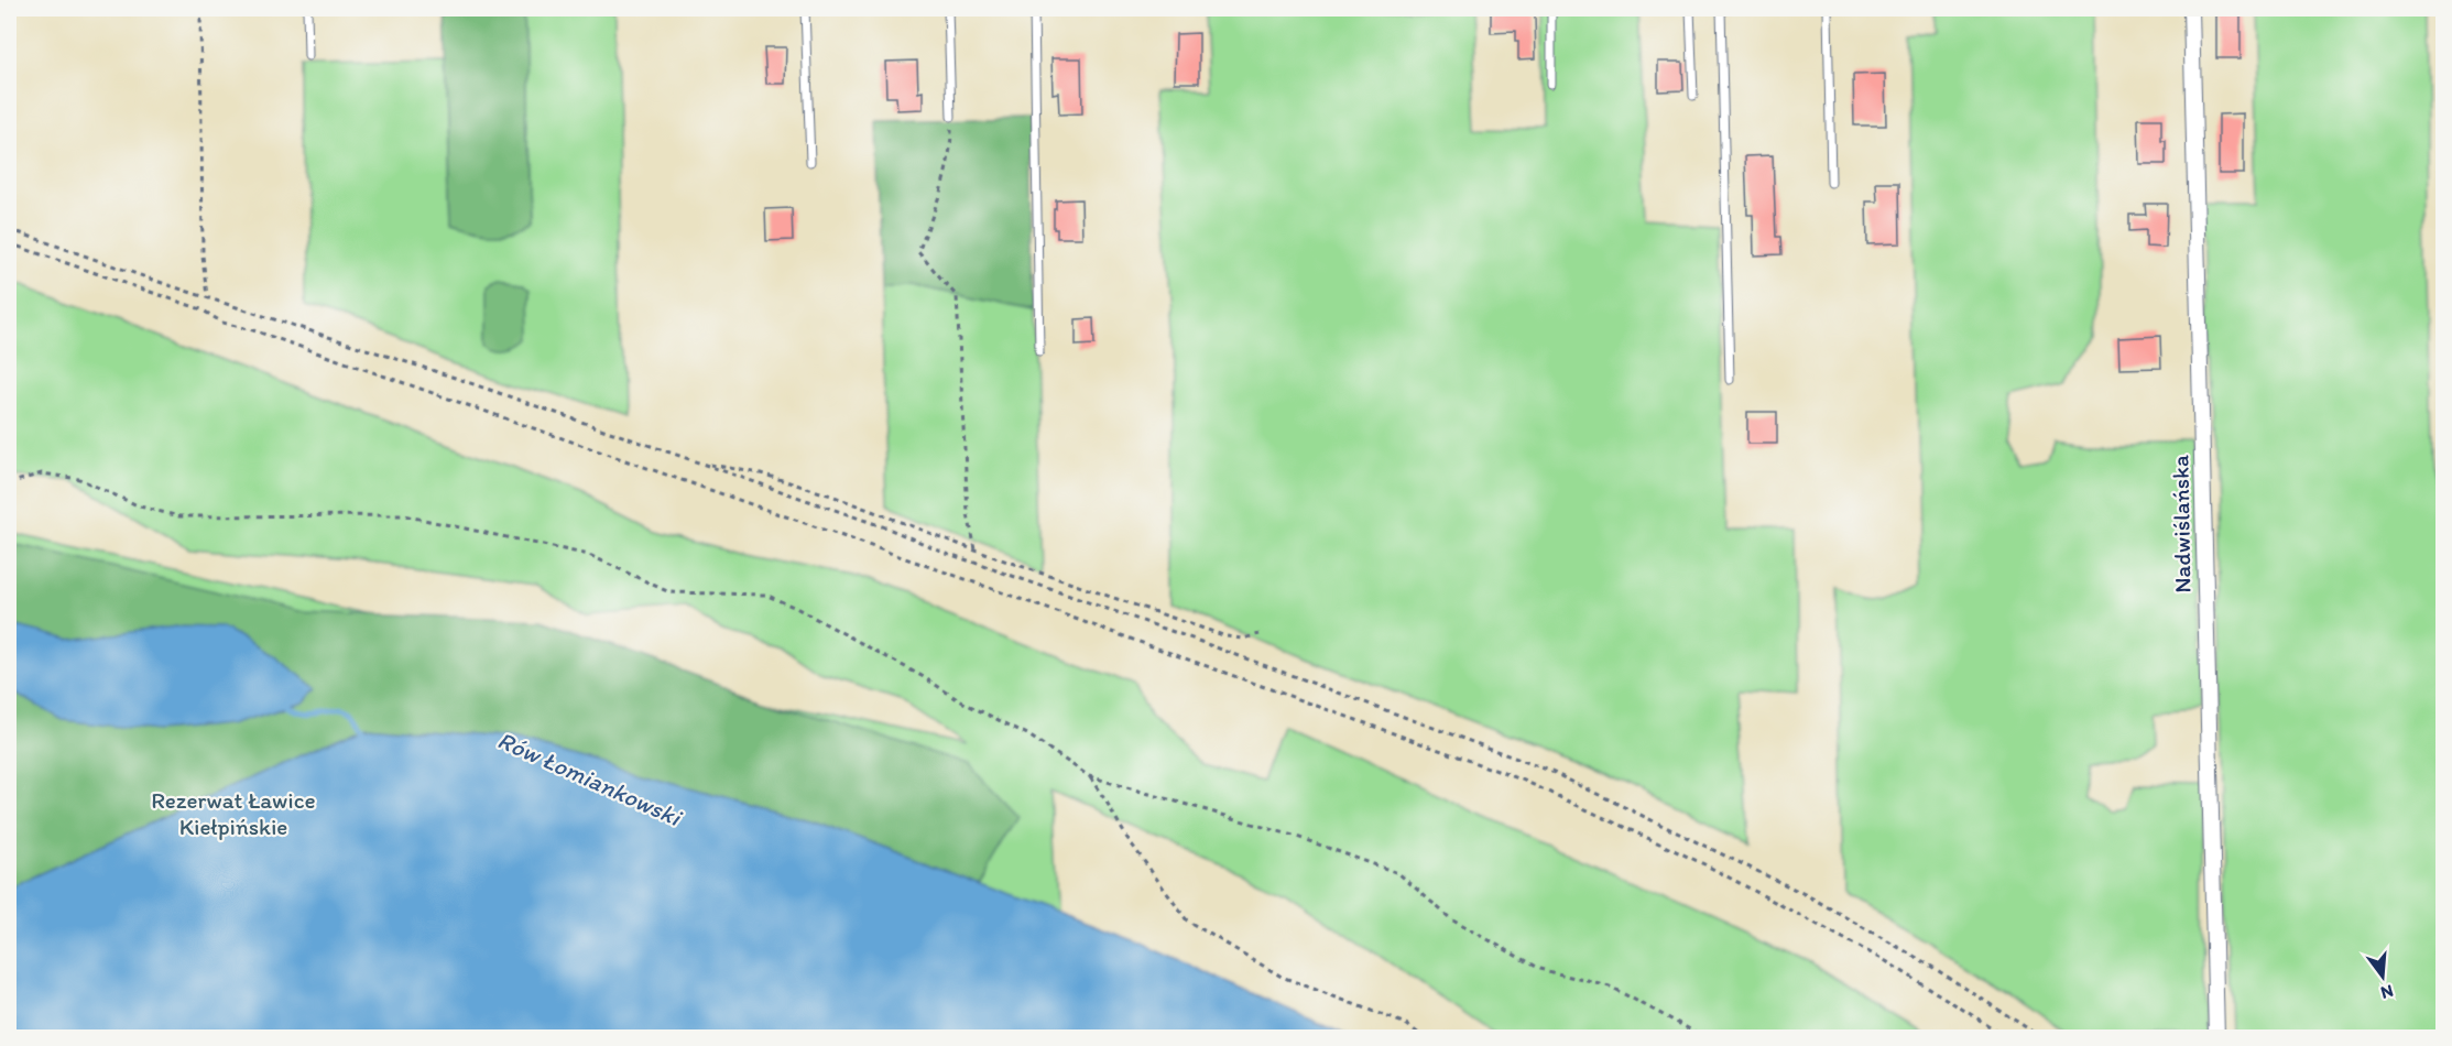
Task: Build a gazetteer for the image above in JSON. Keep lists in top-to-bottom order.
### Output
{
  "streets": {
    "street": ["Nadwiślańska"]
  },
  "water": ["Rów Łomiankowski"],
  "parks": ["Rezerwat Ławice Kiełpińskie"],
  "north": "bottom"
}
